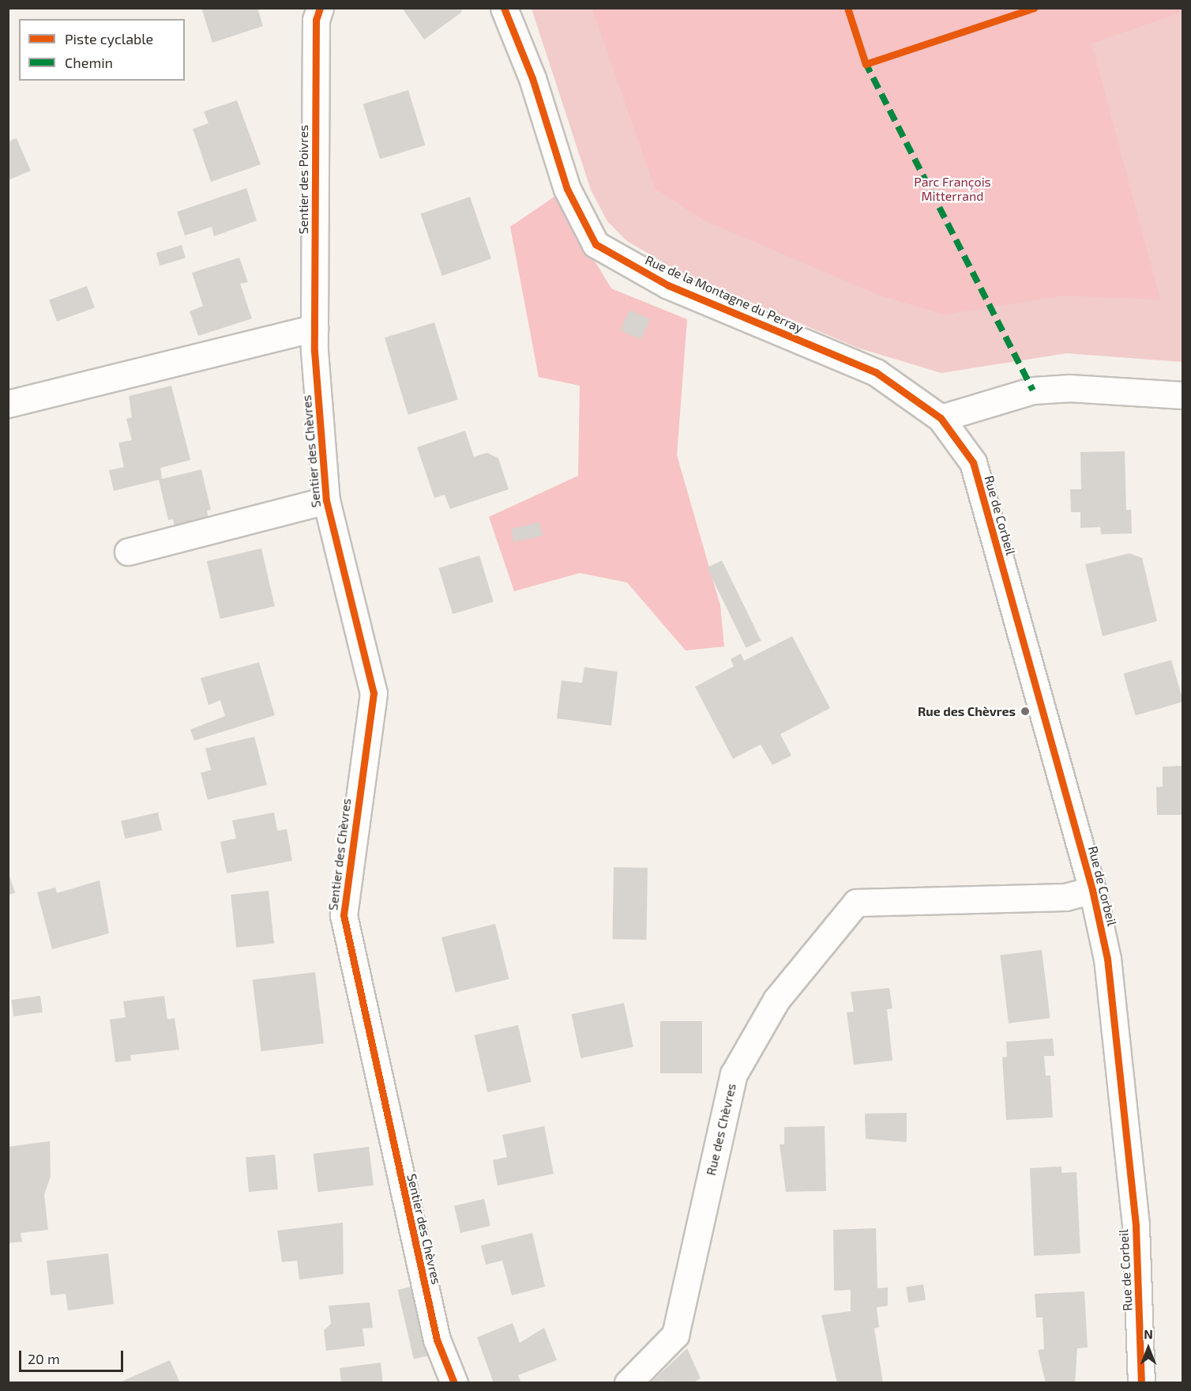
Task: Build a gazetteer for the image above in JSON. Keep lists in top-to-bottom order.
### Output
{
  "streets": {
    "street": [
      "Sentier des Poivres",
      "Rue de la Montagne du Perray",
      "Sentier des Chèvres",
      "Rue de Corbeil",
      "Rue des Chèvres"
    ]
  },
  "crossings": [
    ["Sentier des Poivres", "Sentier des Chèvres"],
    ["Rue de la Montagne du Perray", "Rue de Corbeil"],
    ["Rue de Corbeil", "Rue des Chèvres"]
  ],
  "parks": ["Parc François Mitterrand"],
  "places": ["Rue des Chèvres"],
  "legend": ["Piste cyclable", "Chemin"],
  "scale_bar": "20 m",
  "north": "top"
}
